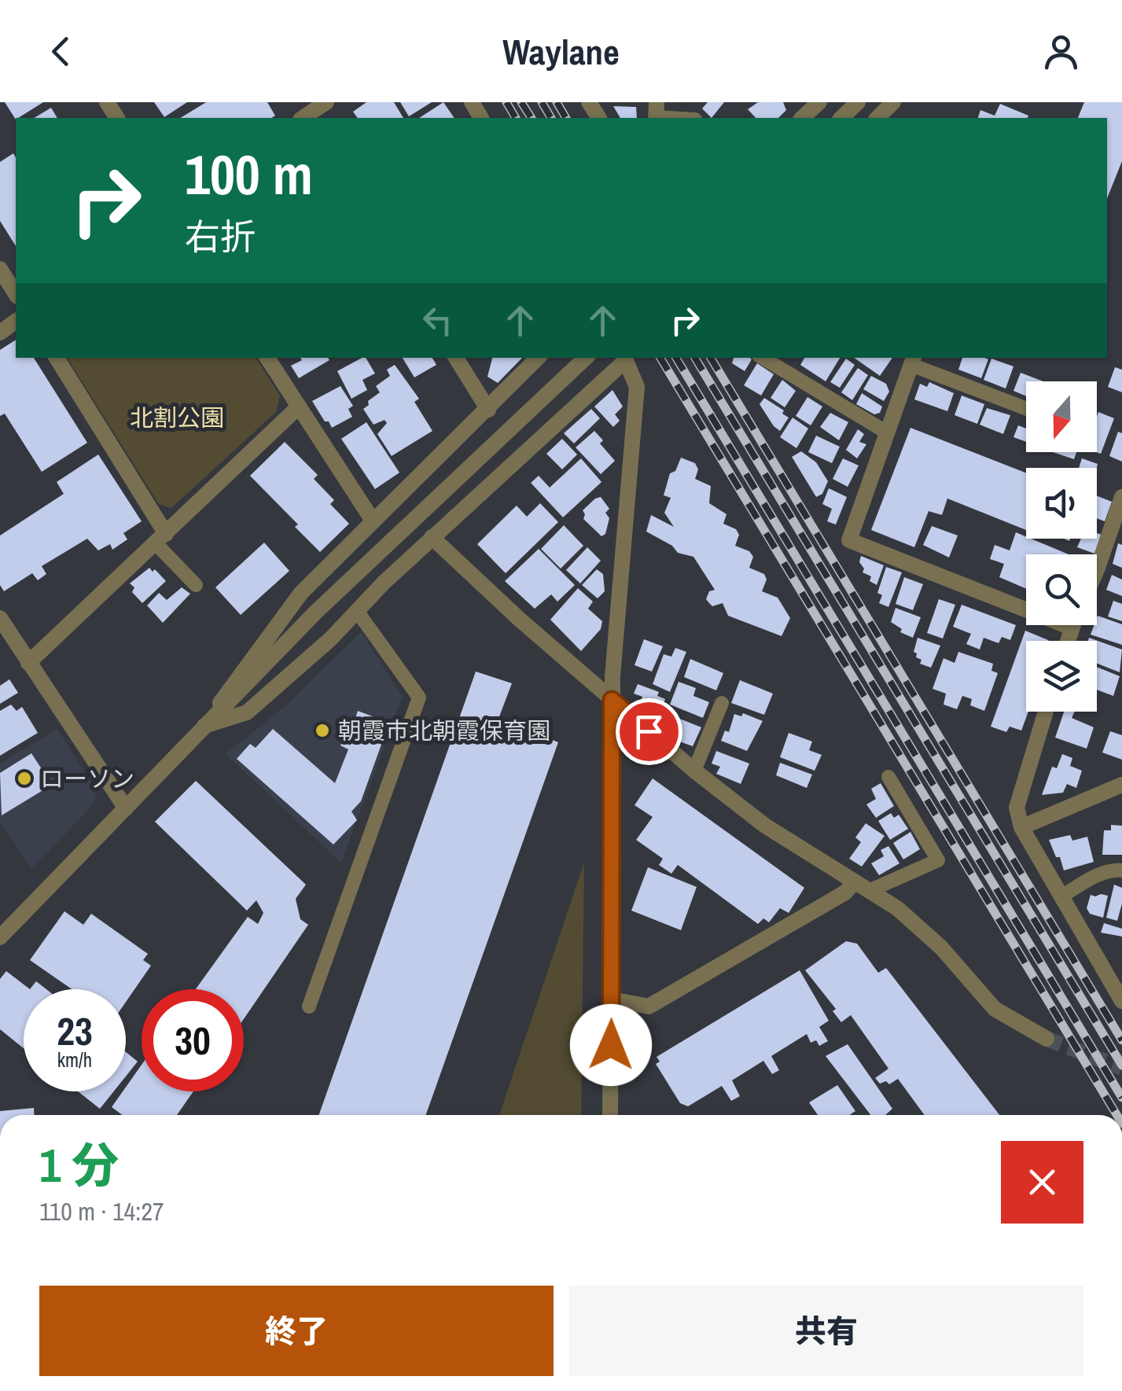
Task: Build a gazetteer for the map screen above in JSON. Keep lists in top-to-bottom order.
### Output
{
  "parks": ["北割公園"],
  "places": ["朝霞市北朝霞保育園", "ローソン"],
  "north": "bottom",
  "page": {
    "header": "Waylane",
    "turn": ["100 m", "右折"],
    "speed": "23 km/h",
    "limit": "30",
    "heading": ["1 分", "110 m · 14:27"],
    "buttons": ["終了", "共有"]
  }
}
